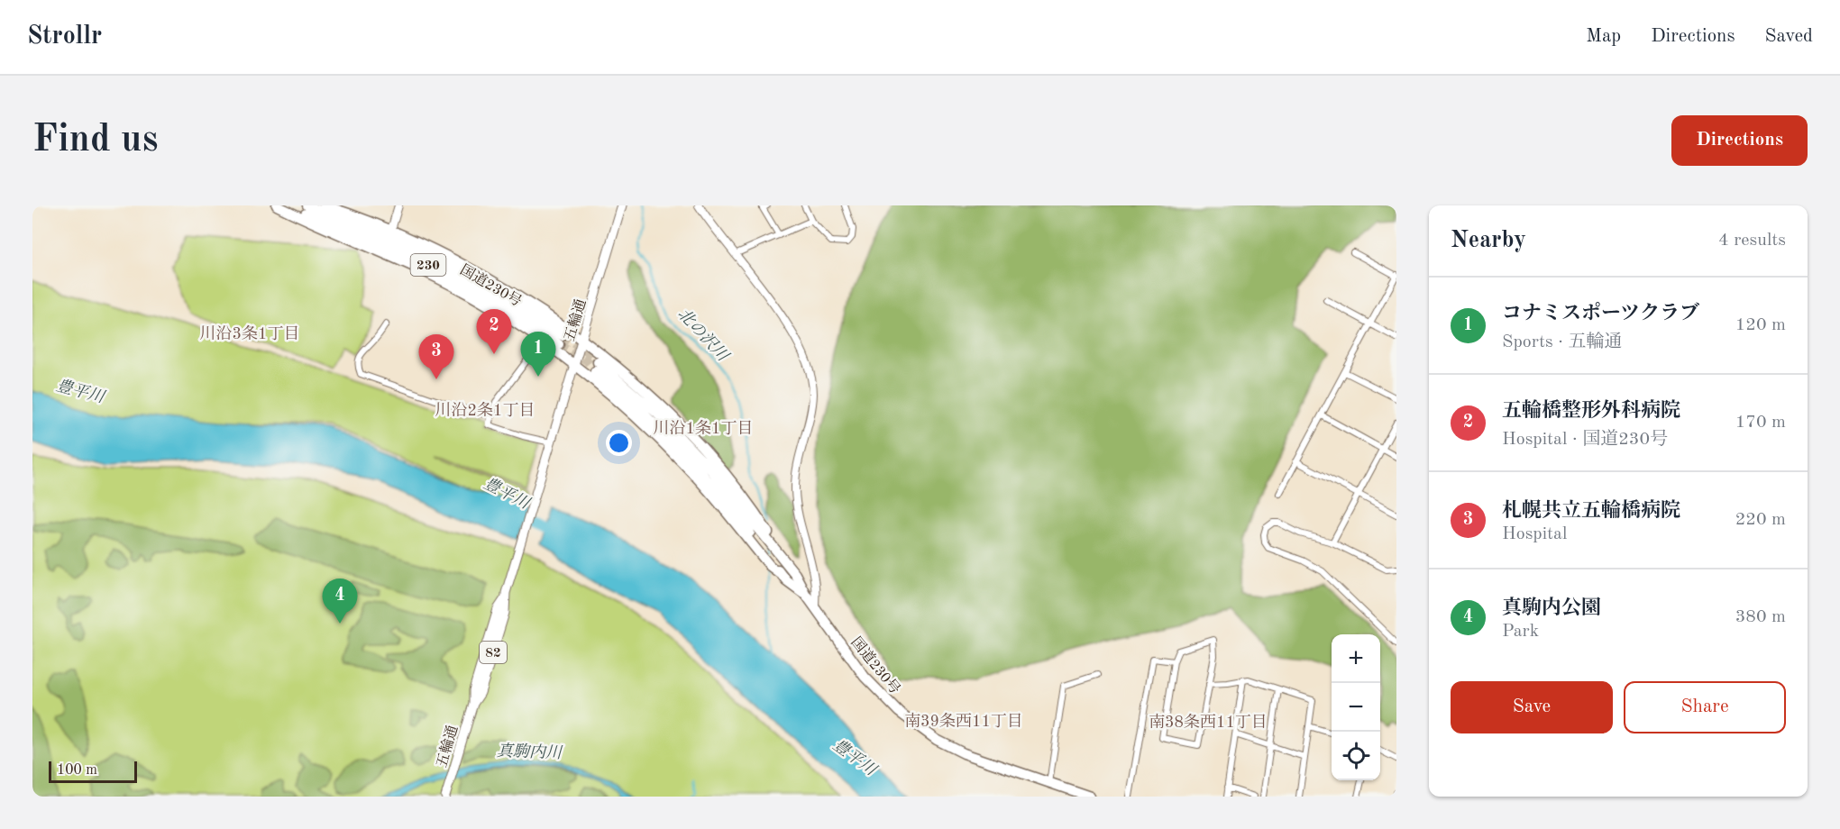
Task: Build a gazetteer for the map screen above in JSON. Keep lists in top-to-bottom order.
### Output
{
  "streets": {
    "highway": ["230", "国道230号"],
    "main road": ["五輪通", "82"]
  },
  "districts": [
    "川沿3条1丁目",
    "川沿2条1丁目",
    "川沿1条1丁目",
    "南39条西11丁目",
    "南38条西11丁目"
  ],
  "water": ["北の沢川", "豊平川", "真駒内川"],
  "scale_bar": "100 m",
  "page": {
    "header": "Strollr",
    "nav": ["Map", "Directions", "Saved"],
    "buttons": [
      "Directions",
      ["Save", "Share"]
    ],
    "title": "Find us",
    "heading": ["Nearby", "4 results"],
    "list": [
      {
        "mark": "1",
        "name": "コナミスポーツクラブ",
        "note": "Sports · 五輪通",
        "value": "120 m"
      },
      {
        "mark": "2",
        "name": "五輪橋整形外科病院",
        "note": "Hospital · 国道230号",
        "value": "170 m"
      },
      {
        "mark": "3",
        "name": "札幌共立五輪橋病院",
        "note": "Hospital",
        "value": "220 m"
      },
      {
        "mark": "4",
        "name": "真駒内公園",
        "note": "Park",
        "value": "380 m"
      }
    ],
    "pins": [
      "2",
      "1",
      "3",
      "4"
    ],
    "map_buttons": ["+", "−"],
    "scale": "100 m"
  }
}
